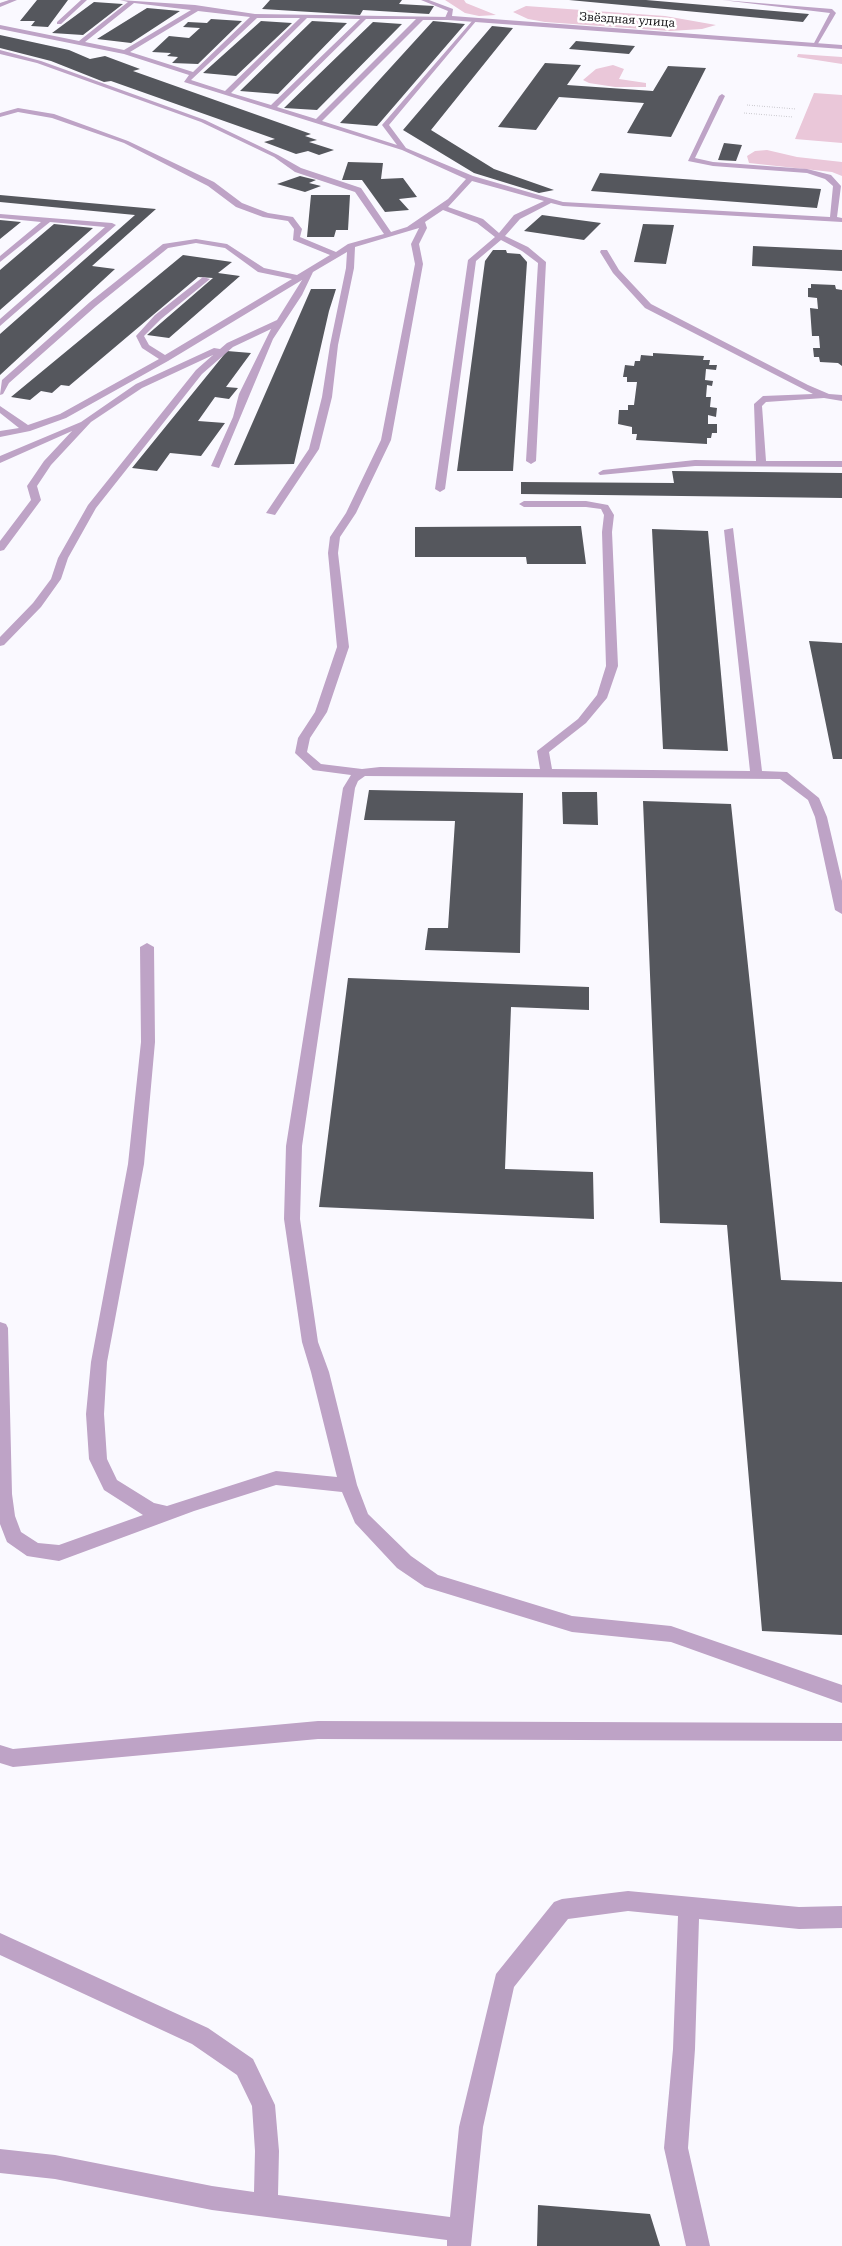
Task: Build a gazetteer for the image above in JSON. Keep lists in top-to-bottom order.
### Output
{
  "streets": {
    "street": ["Звёздная улица"]
  }
}
